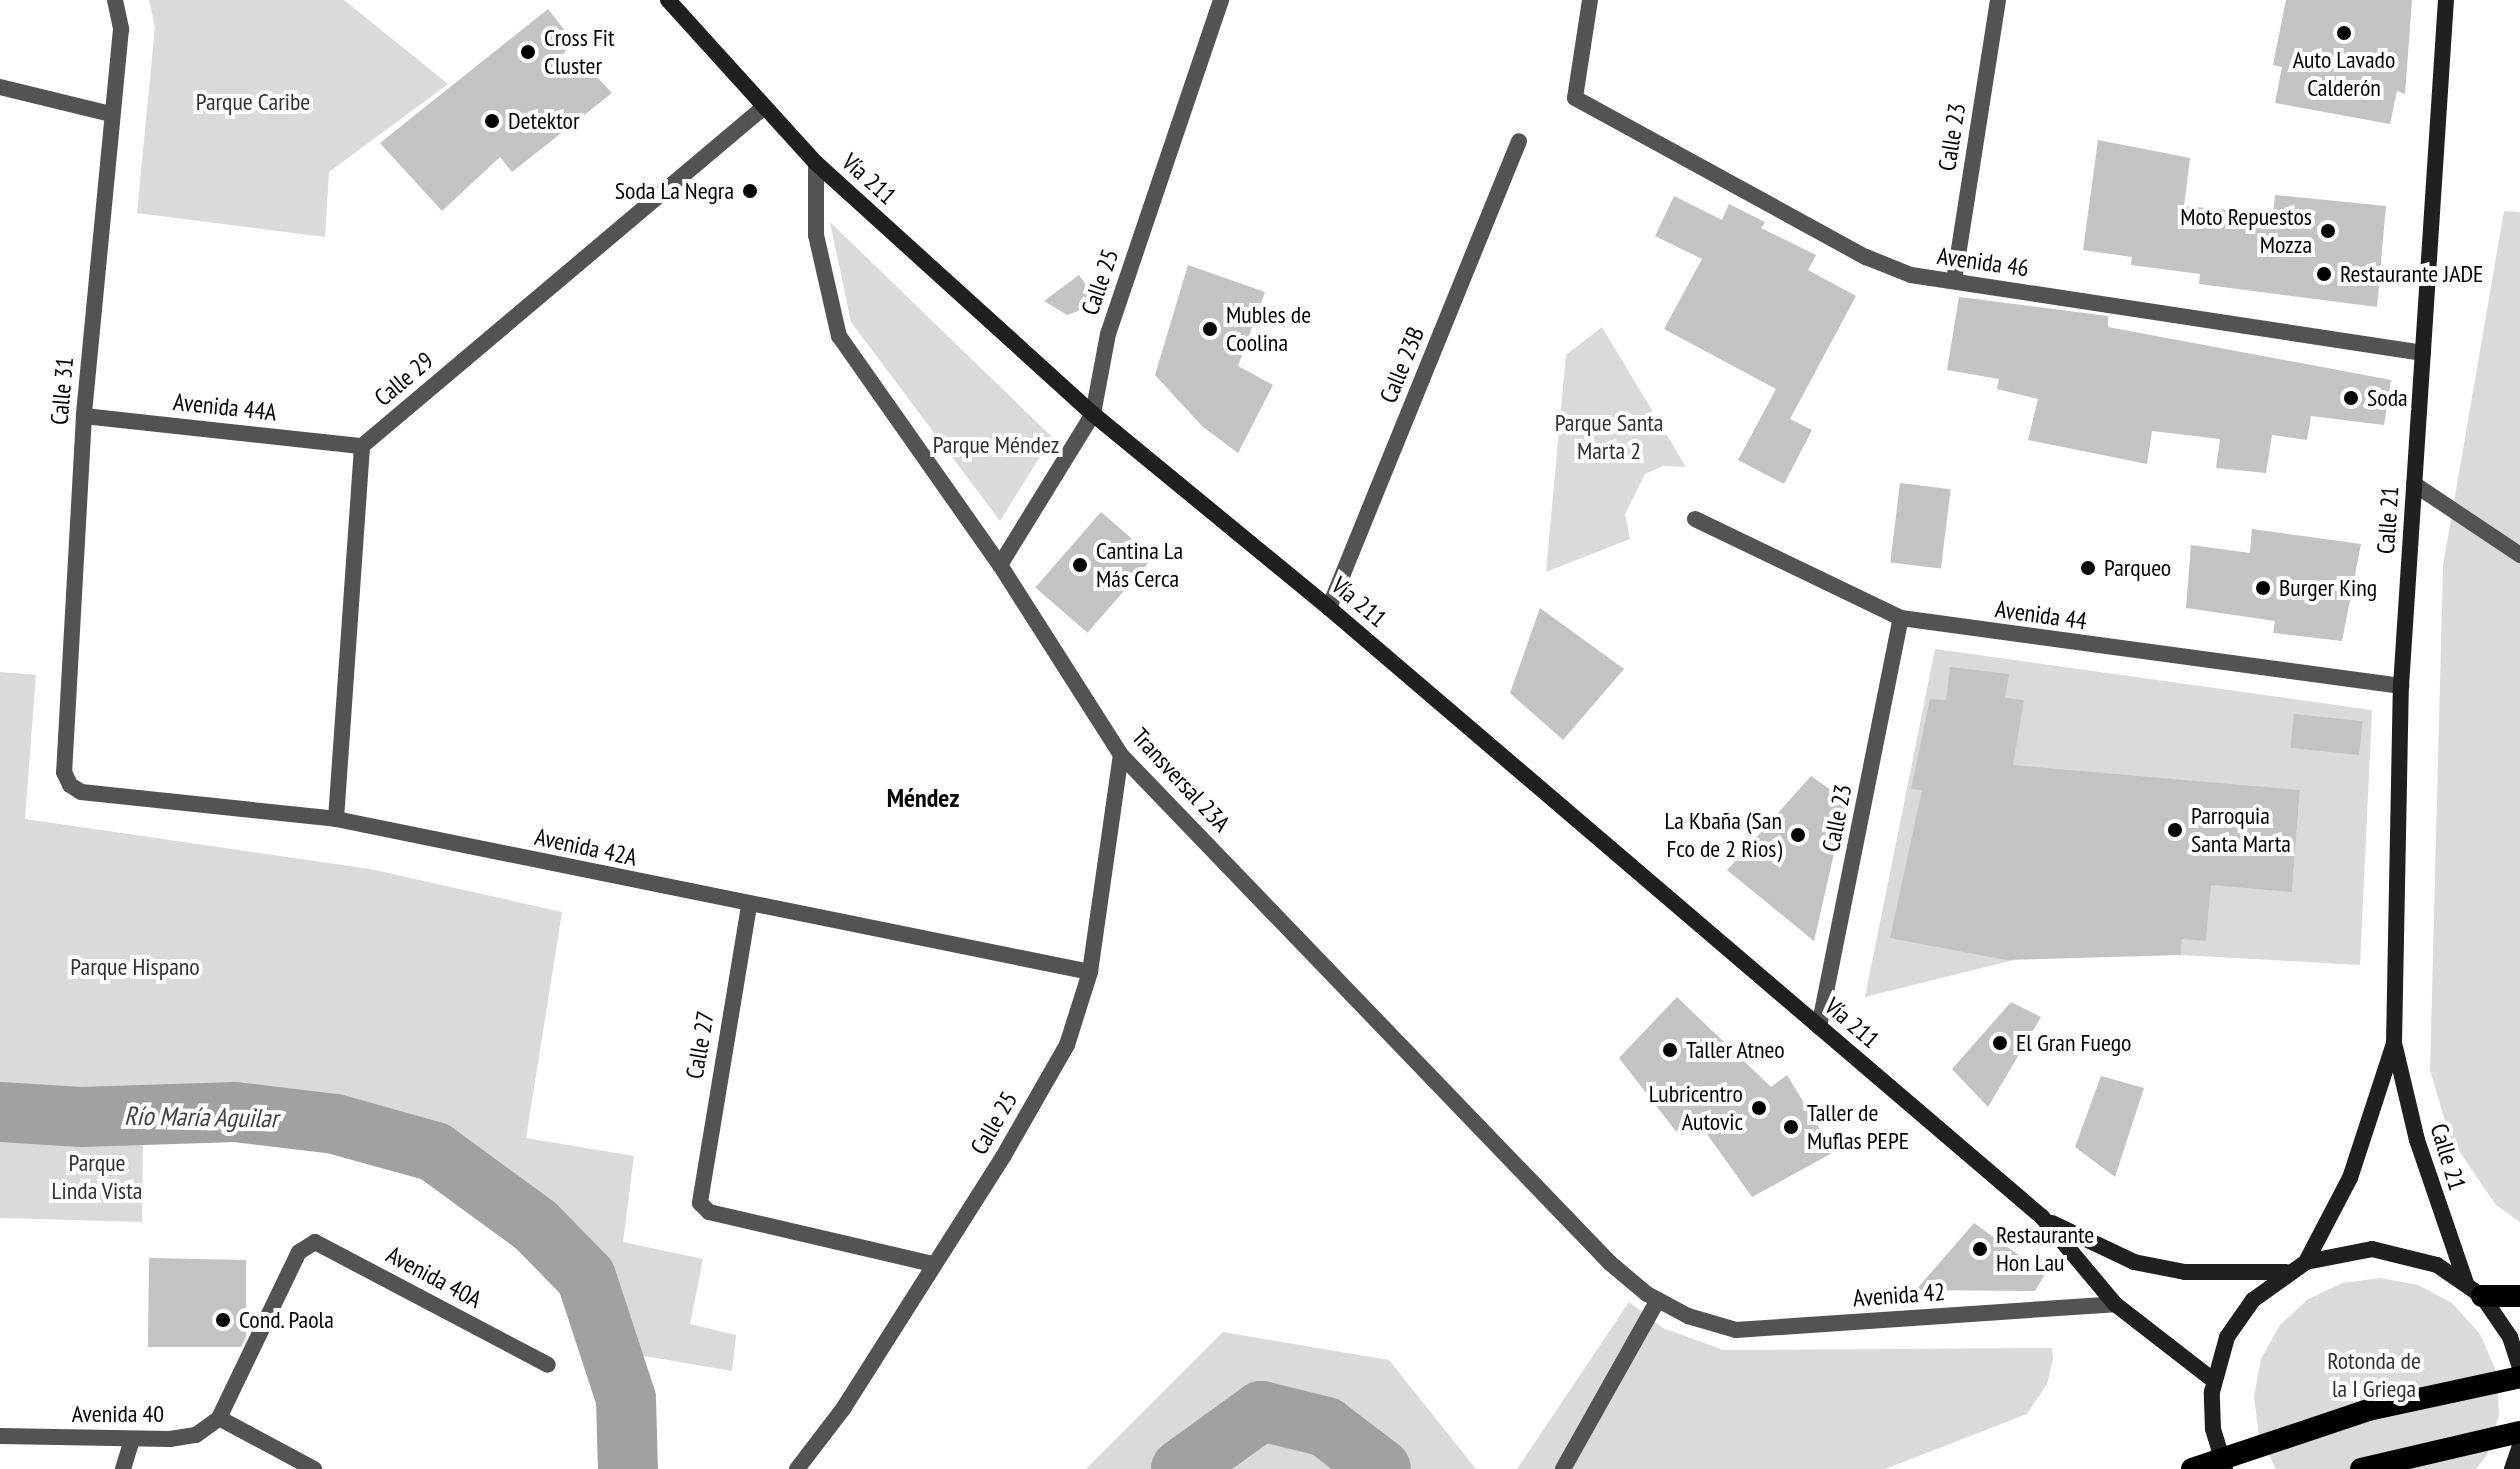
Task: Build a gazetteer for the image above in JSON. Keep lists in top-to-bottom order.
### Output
{
  "streets": {
    "main road": ["Vía 211", "Calle 21"],
    "street": [
      "Calle 23",
      "Avenida 46",
      "Calle 25",
      "Calle 23B",
      "Calle 29",
      "Calle 31",
      "Avenida 44A",
      "Avenida 44",
      "Transversal 23A",
      "Avenida 42A",
      "Calle 27",
      "Avenida 40A",
      "Avenida 42",
      "Avenida 40"
    ]
  },
  "crossings": [
    ["Calle 23", "Vía 211"],
    ["Calle 23", "Avenida 46"],
    ["Calle 23", "Avenida 44"],
    ["Vía 211", "Calle 25"],
    ["Vía 211", "Calle 23B"],
    ["Vía 211", "Calle 29"],
    ["Vía 211", "Transversal 23A"],
    ["Vía 211", "Avenida 42"],
    ["Avenida 46", "Calle 21"],
    ["Calle 25", "Transversal 23A"],
    ["Calle 25", "Avenida 42A"],
    ["Calle 25", "Calle 27"],
    ["Calle 29", "Avenida 44A"],
    ["Calle 31", "Avenida 44A"],
    ["Calle 31", "Avenida 42A"],
    ["Calle 21", "Avenida 44"],
    ["Transversal 23A", "Avenida 42"],
    ["Avenida 42A", "Calle 27"],
    ["Avenida 40A", "Avenida 40"]
  ],
  "districts": ["Méndez"],
  "water": ["Río María Aguilar"],
  "parks": [
    "Parque Caribe",
    "Parque Santa Marta 2",
    "Parque Méndez",
    "Parque Hispano",
    "Parque Linda Vista",
    "Rotonda de la I Griega"
  ],
  "places": [
    "Auto Lavado Calderón",
    "Cross Fit Cluster",
    "Detektor",
    "Soda La Negra",
    "Moto Repuestos Mozza",
    "Restaurante JADE",
    "Mubles de Coolina",
    "Soda",
    "Cantina La Más Cerca",
    "Parqueo",
    "Burger King",
    "Parroquia Santa Marta",
    "La Kbaña (San Fco de 2 Rios)",
    "El Gran Fuego",
    "Taller Atneo",
    "Lubricentro Autovic",
    "Taller de Muflas PEPE",
    "Restaurante Hon Lau",
    "Cond. Paola"
  ]
}
